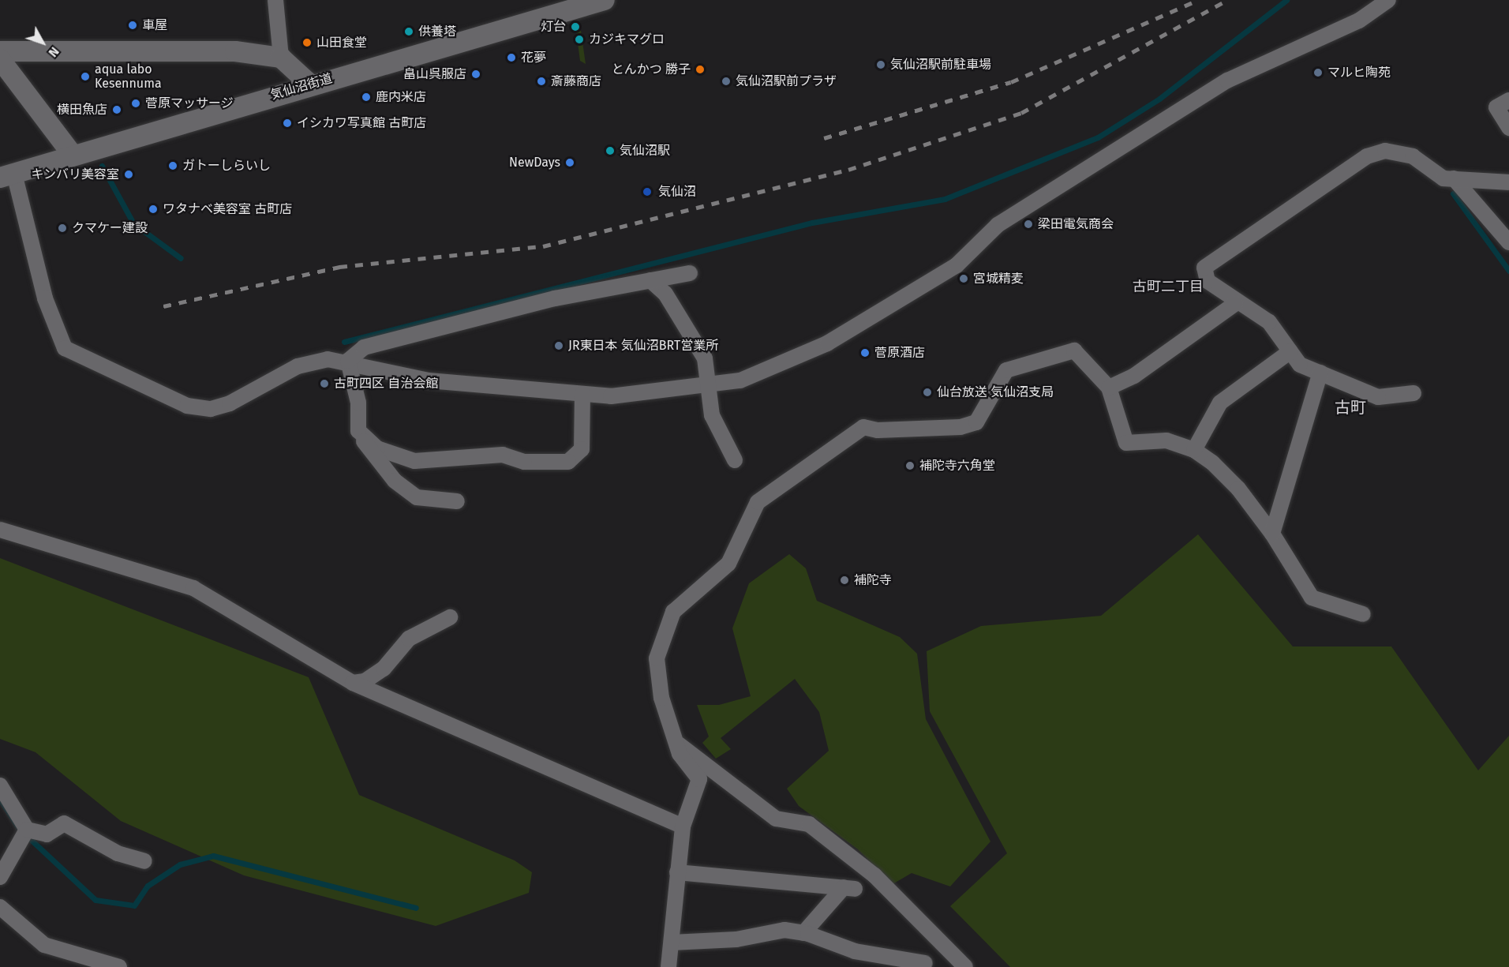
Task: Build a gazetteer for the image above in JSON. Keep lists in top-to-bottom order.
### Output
{
  "streets": {
    "street": ["気仙沼街道"]
  },
  "districts": ["古町二丁目", "古町"],
  "places": [
    "車屋",
    "灯台",
    "供養塔",
    "カジキマグロ",
    "山田食堂",
    "花夢",
    "気仙沼駅前駐車場",
    "とんかつ 勝子",
    "マルヒ陶苑",
    "畠山呉服店",
    "aqua labo Kesennuma",
    "斎藤商店",
    "気仙沼駅前プラザ",
    "鹿内米店",
    "菅原マッサージ",
    "横田魚店",
    "イシカワ写真館 古町店",
    "気仙沼駅",
    "NewDays",
    "ガトーしらいし",
    "キンバリ美容室",
    "気仙沼",
    "ワタナベ美容室 古町店",
    "梁田電気商会",
    "クマケー建設",
    "宮城精麦",
    "JR東日本 気仙沼BRT営業所",
    "菅原酒店",
    "古町四区 自治会館",
    "仙台放送 気仙沼支局",
    "補陀寺六角堂",
    "補陀寺"
  ],
  "north": "bottom right"
}
